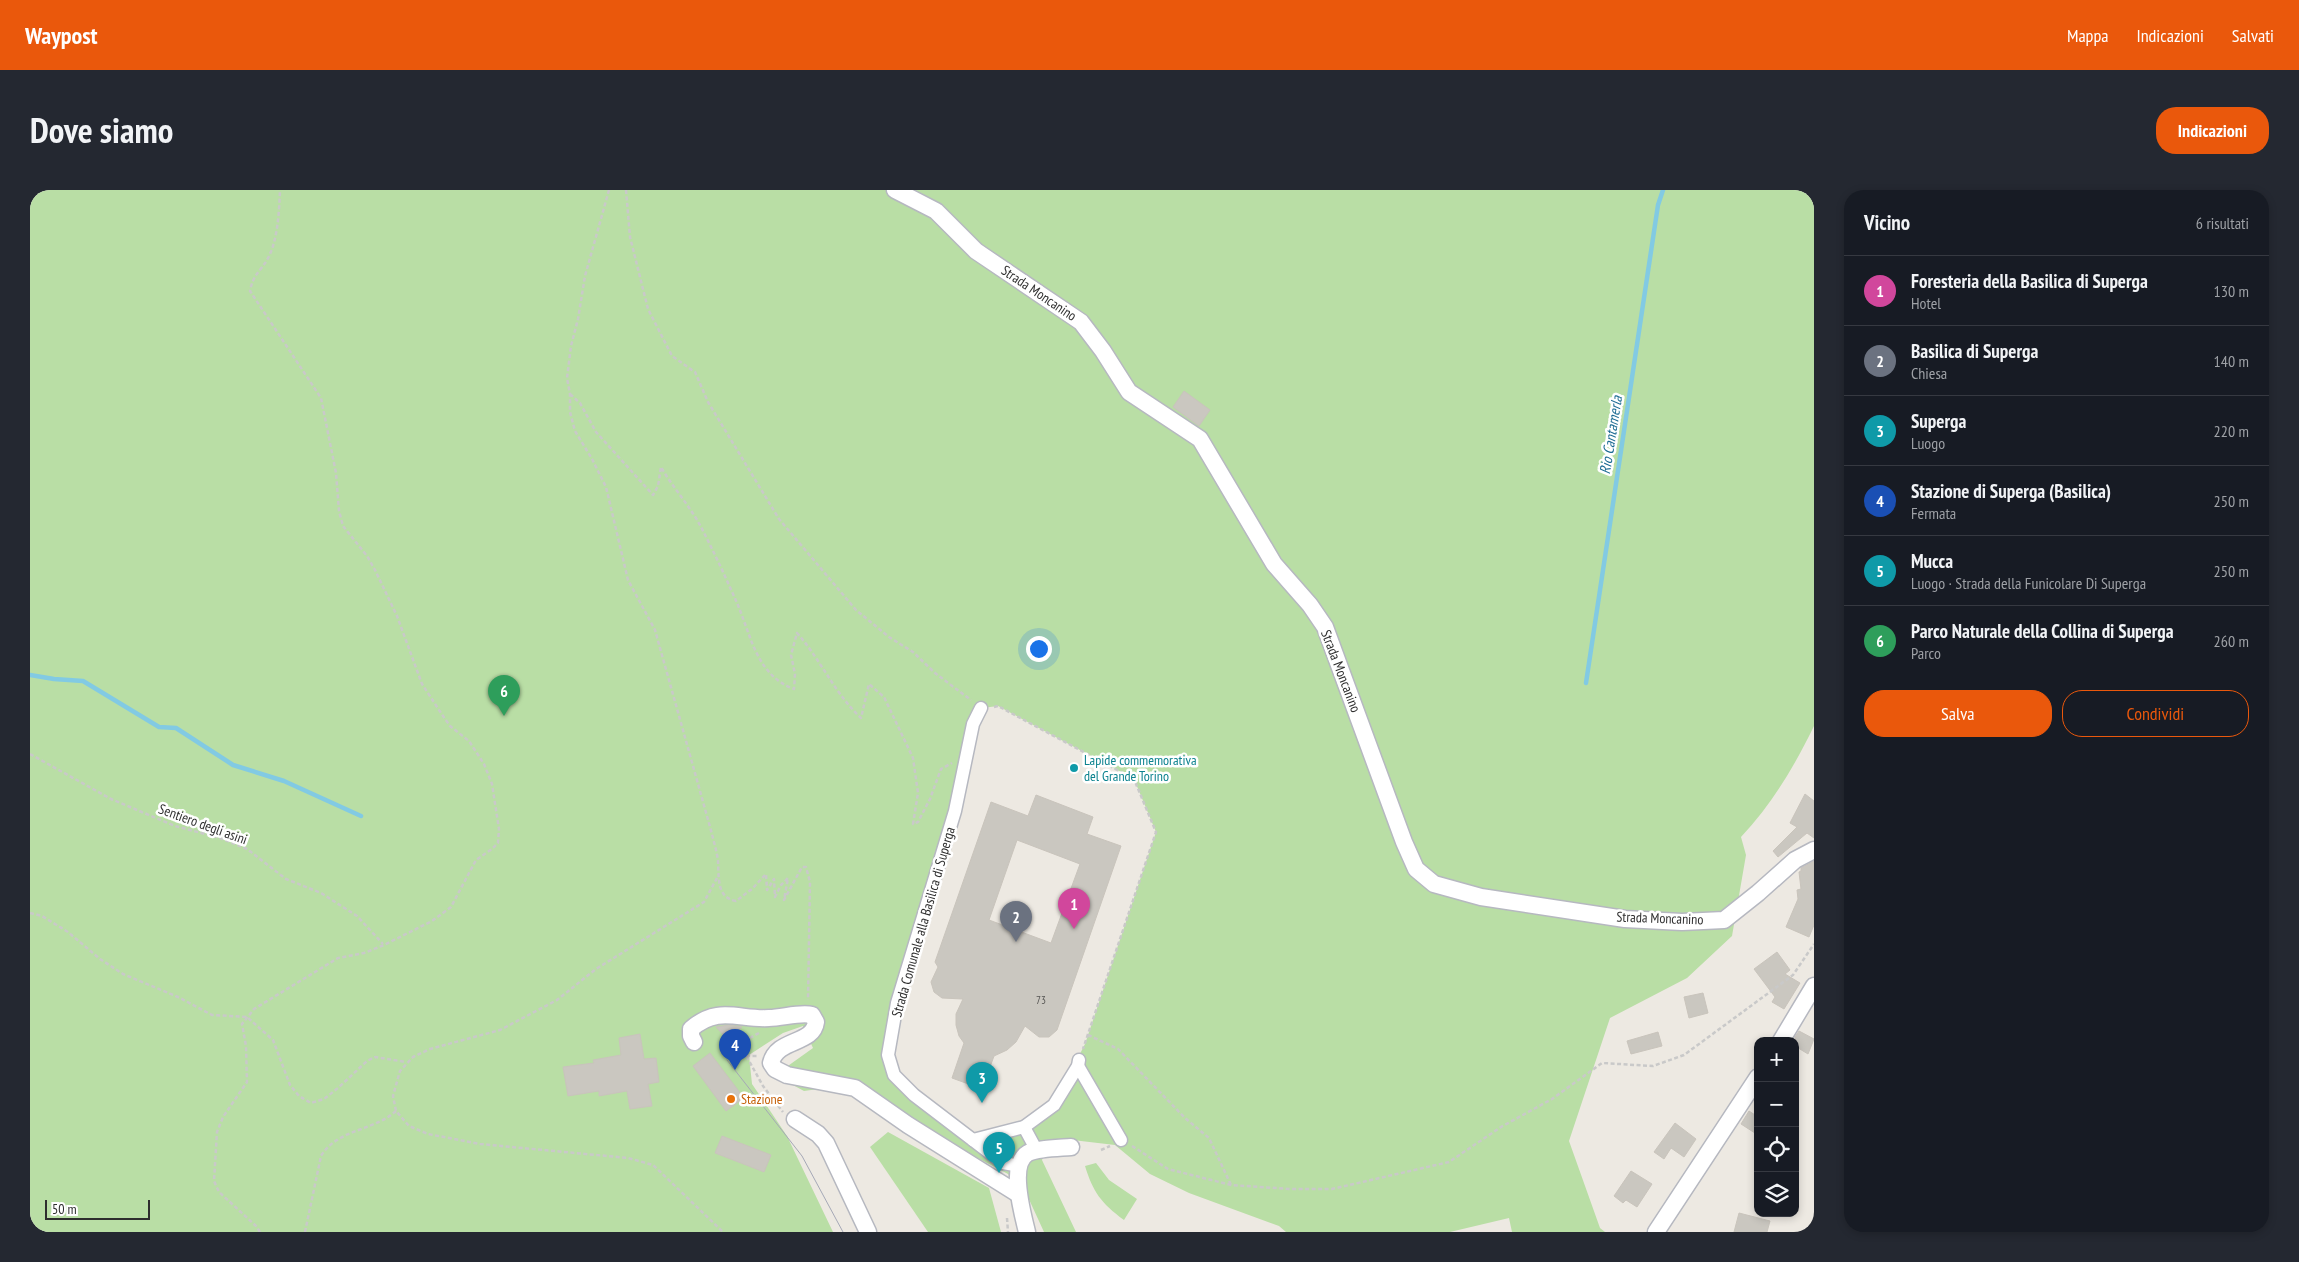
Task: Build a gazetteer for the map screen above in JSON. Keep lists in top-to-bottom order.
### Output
{
  "streets": {
    "street": ["Strada Moncanino", "Strada Comunale alla Basilica di Superga"],
    "path": ["Sentiero degli asini"]
  },
  "water": ["Rio Cantamerla"],
  "places": ["Lapide commemorativa del Grande Torino", "Stazione"],
  "house_numbers": ["73"],
  "scale_bar": "50 m",
  "page": {
    "header": "Waypost",
    "nav": ["Mappa", "Indicazioni", "Salvati"],
    "title": "Dove siamo",
    "buttons": [
      "Indicazioni",
      ["Salva", "Condividi"]
    ],
    "heading": ["Vicino", "6 risultati"],
    "list": [
      {
        "mark": "1",
        "name": "Foresteria della Basilica di Superga",
        "note": "Hotel",
        "value": "130 m"
      },
      {
        "mark": "2",
        "name": "Basilica di Superga",
        "note": "Chiesa",
        "value": "140 m"
      },
      {
        "mark": "3",
        "name": "Superga",
        "note": "Luogo",
        "value": "220 m"
      },
      {
        "mark": "4",
        "name": "Stazione di Superga (Basilica)",
        "note": "Fermata",
        "value": "250 m"
      },
      {
        "mark": "5",
        "name": "Mucca",
        "note": "Luogo · Strada della Funicolare Di Superga",
        "value": "250 m"
      },
      {
        "mark": "6",
        "name": "Parco Naturale della Collina di Superga",
        "note": "Parco",
        "value": "260 m"
      }
    ],
    "pins": [
      "6",
      "1",
      "2",
      "4",
      "3",
      "5"
    ],
    "map_buttons": ["+", "−"],
    "scale": "50 m"
  }
}
